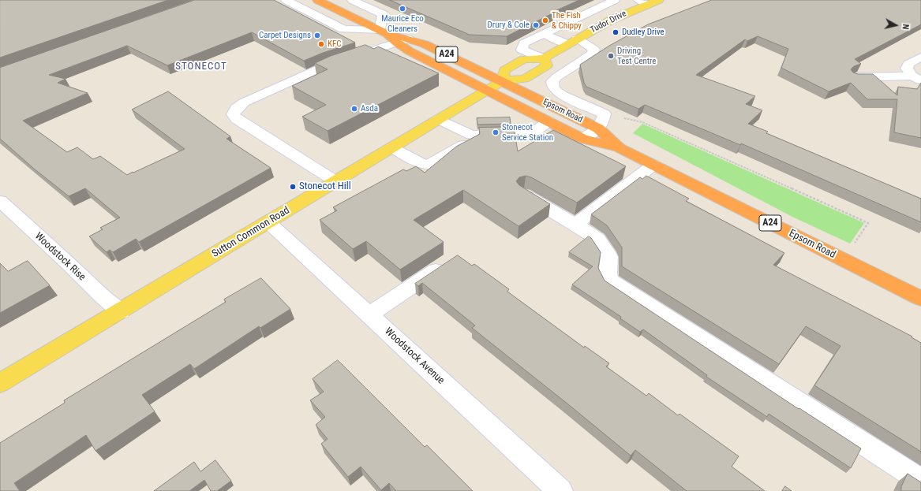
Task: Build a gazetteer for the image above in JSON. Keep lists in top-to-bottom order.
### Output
{
  "streets": {
    "highway": ["A24", "Epsom Road"],
    "main road": ["Tudor Drive", "Sutton Common Road"],
    "street": ["Woodstock Rise", "Woodstock Avenue"]
  },
  "crossings": [
    ["Tudor Drive", "A24"],
    ["Tudor Drive", "Epsom Road"],
    ["Tudor Drive", "Sutton Common Road"],
    ["A24", "Epsom Road"],
    ["A24", "Sutton Common Road"],
    ["Epsom Road", "Sutton Common Road"],
    ["Sutton Common Road", "Woodstock Rise"],
    ["Sutton Common Road", "Woodstock Avenue"]
  ],
  "districts": ["STONECOT"],
  "places": [
    "Maurice Eco Cleaners",
    "The Fish & Chippy",
    "Drury & Cole",
    "Dudley Drive",
    "Carpet Designs",
    "KFC",
    "Driving Test Centre",
    "Asda",
    "Stonecot Service Station",
    "Stonecot Hill"
  ],
  "north": "right"
}
